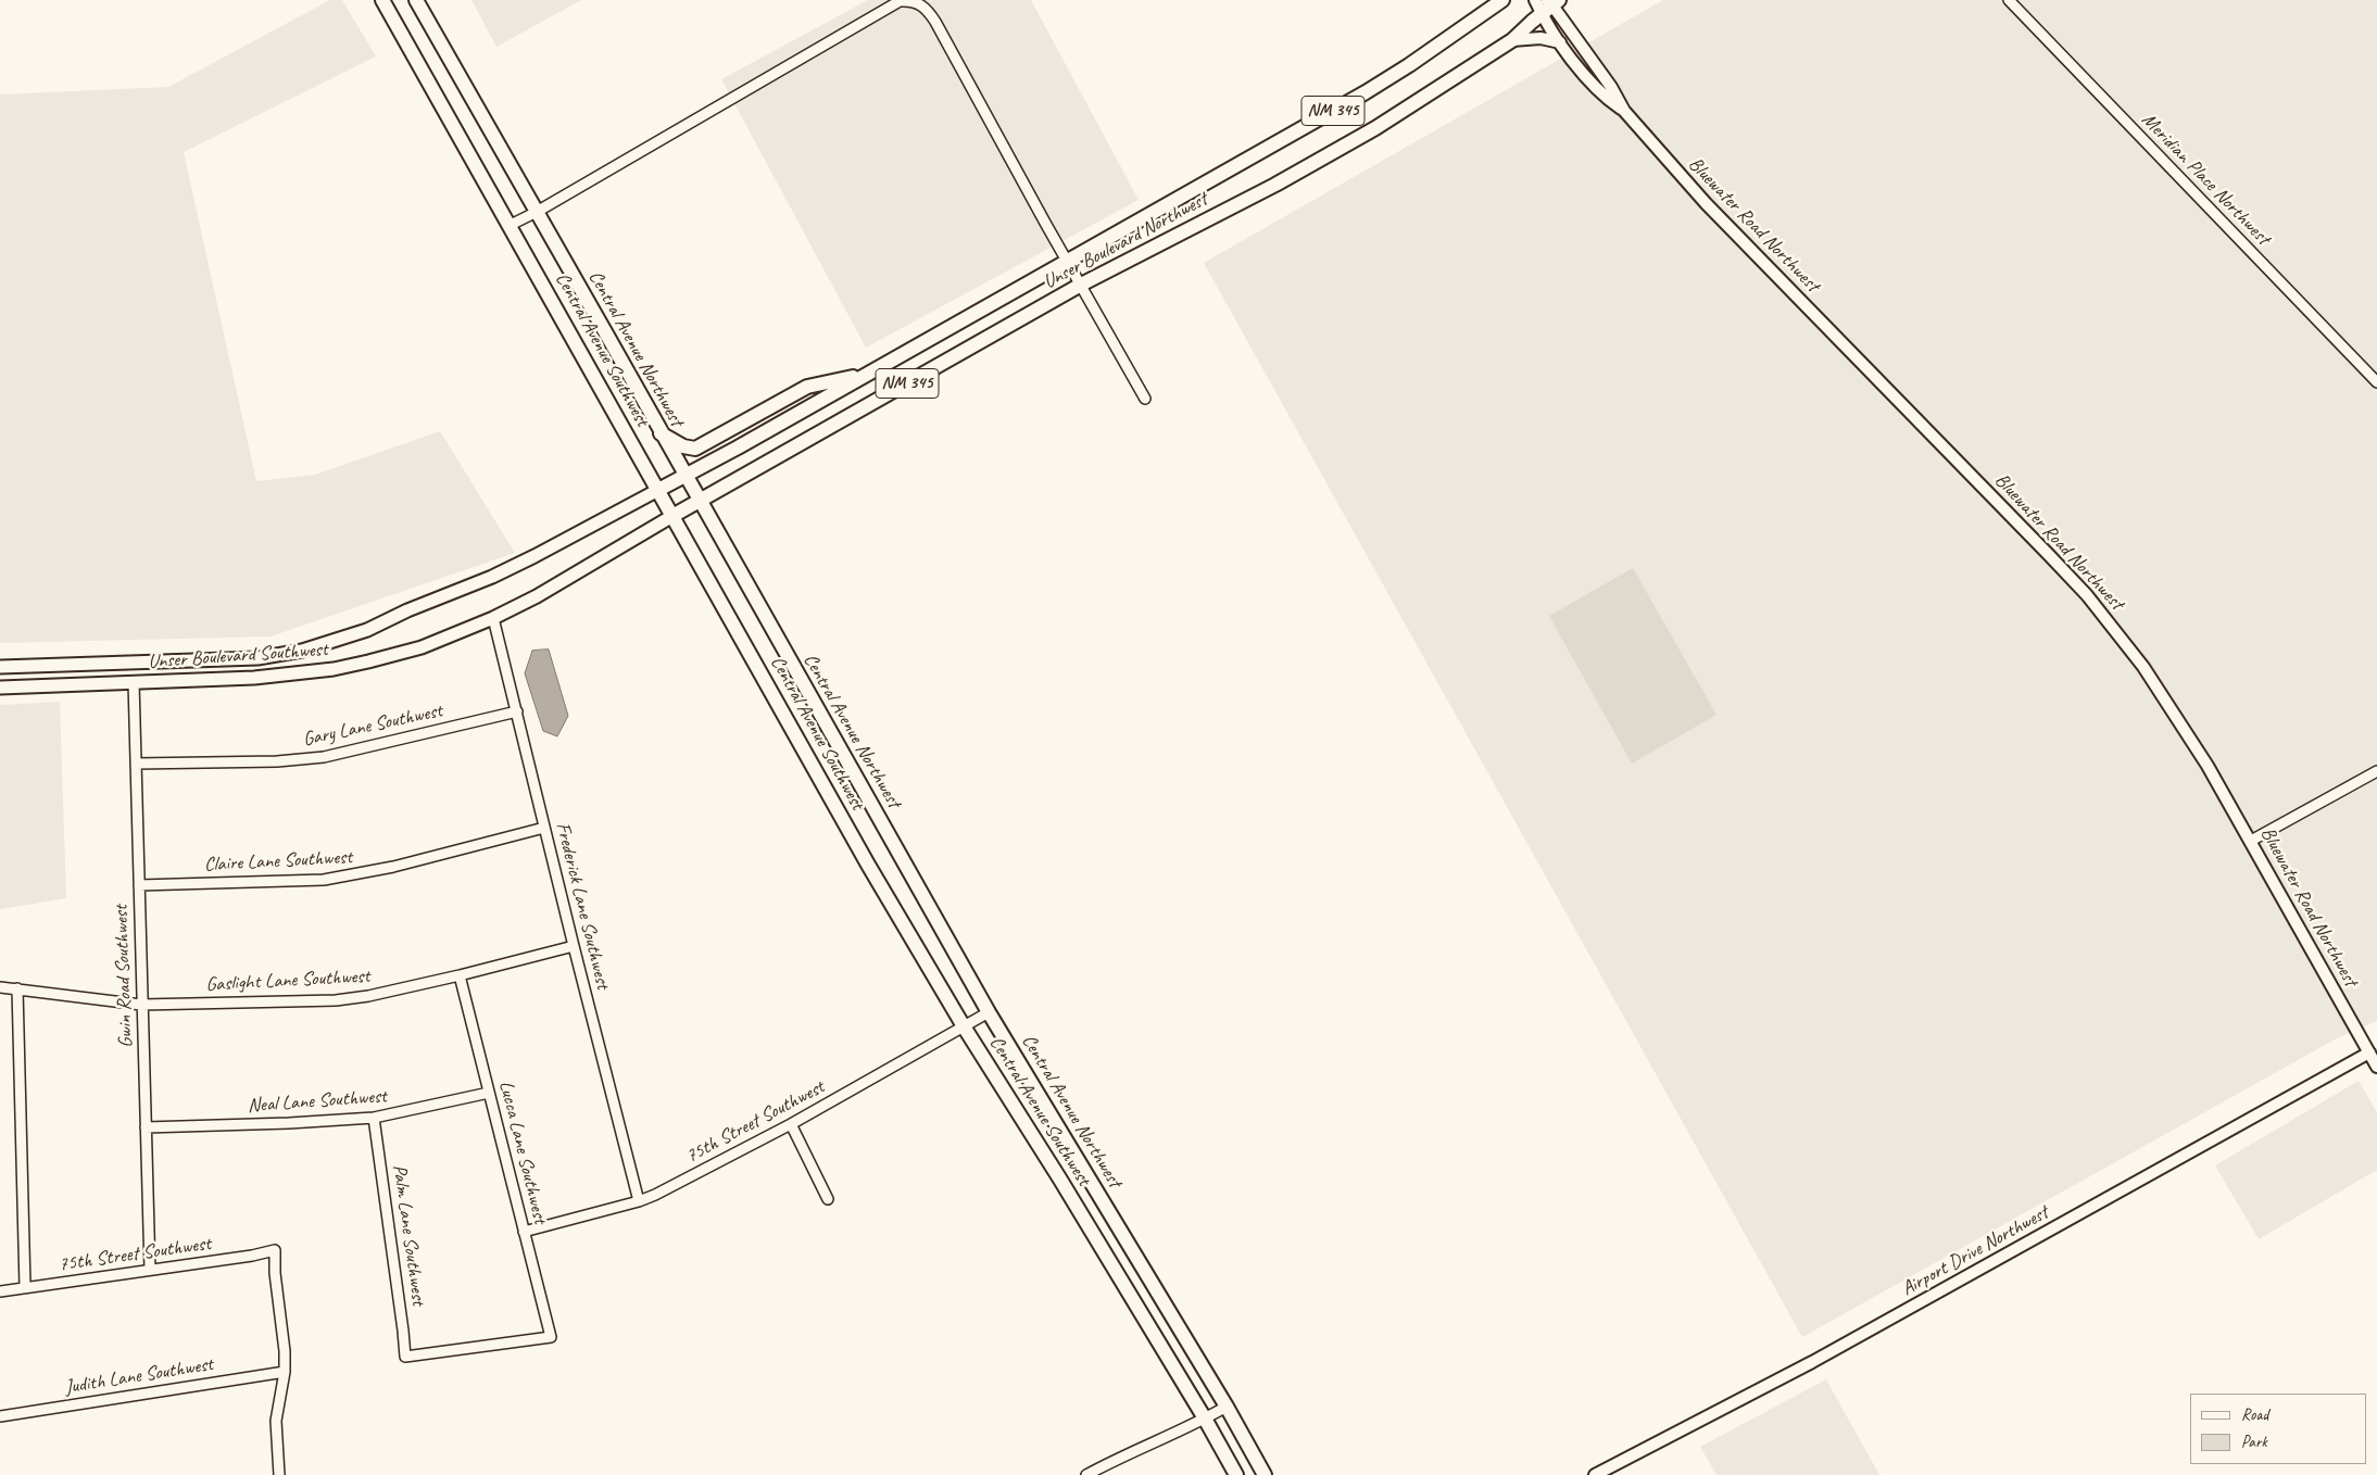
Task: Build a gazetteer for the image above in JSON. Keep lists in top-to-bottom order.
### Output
{
  "streets": {
    "main road": [
      "NM 345",
      "Unser Boulevard Northwest",
      "Central Avenue Northwest",
      "Central Avenue Southwest",
      "Unser Boulevard Southwest"
    ],
    "street": [
      "Meridian Place Northwest",
      "Bluewater Road Northwest",
      "Gary Lane Southwest",
      "Claire Lane Southwest",
      "Frederick Lane Southwest",
      "Gwin Road Southwest",
      "Gaslight Lane Southwest",
      "Neal Lane Southwest",
      "75th Street Southwest",
      "Lucca Lane Southwest",
      "Palm Lane Southwest",
      "Airport Drive Northwest",
      "Judith Lane Southwest"
    ]
  },
  "crossings": [
    ["NM 345", "Unser Boulevard Northwest"],
    ["NM 345", "Central Avenue Northwest"],
    ["NM 345", "Central Avenue Southwest"],
    ["NM 345", "Unser Boulevard Southwest"],
    ["Bluewater Road Northwest", "Unser Boulevard Northwest"],
    ["Bluewater Road Northwest", "Airport Drive Northwest"],
    ["Unser Boulevard Northwest", "Central Avenue Northwest"],
    ["Central Avenue Northwest", "75th Street Southwest"],
    ["Central Avenue Southwest", "Unser Boulevard Southwest"],
    ["Central Avenue Southwest", "75th Street Southwest"],
    ["Unser Boulevard Southwest", "Frederick Lane Southwest"],
    ["Unser Boulevard Southwest", "Gwin Road Southwest"],
    ["Gary Lane Southwest", "Frederick Lane Southwest"],
    ["Gary Lane Southwest", "Gwin Road Southwest"],
    ["Claire Lane Southwest", "Frederick Lane Southwest"],
    ["Claire Lane Southwest", "Gwin Road Southwest"],
    ["Frederick Lane Southwest", "Gaslight Lane Southwest"],
    ["Frederick Lane Southwest", "75th Street Southwest"],
    ["Gwin Road Southwest", "Gaslight Lane Southwest"],
    ["Gwin Road Southwest", "Neal Lane Southwest"],
    ["Gwin Road Southwest", "75th Street Southwest"],
    ["Gaslight Lane Southwest", "Lucca Lane Southwest"],
    ["Neal Lane Southwest", "Lucca Lane Southwest"],
    ["Neal Lane Southwest", "Palm Lane Southwest"],
    ["75th Street Southwest", "Lucca Lane Southwest"],
    ["75th Street Southwest", "Judith Lane Southwest"],
    ["Lucca Lane Southwest", "Palm Lane Southwest"]
  ],
  "legend": ["Road", "Park"]
}
